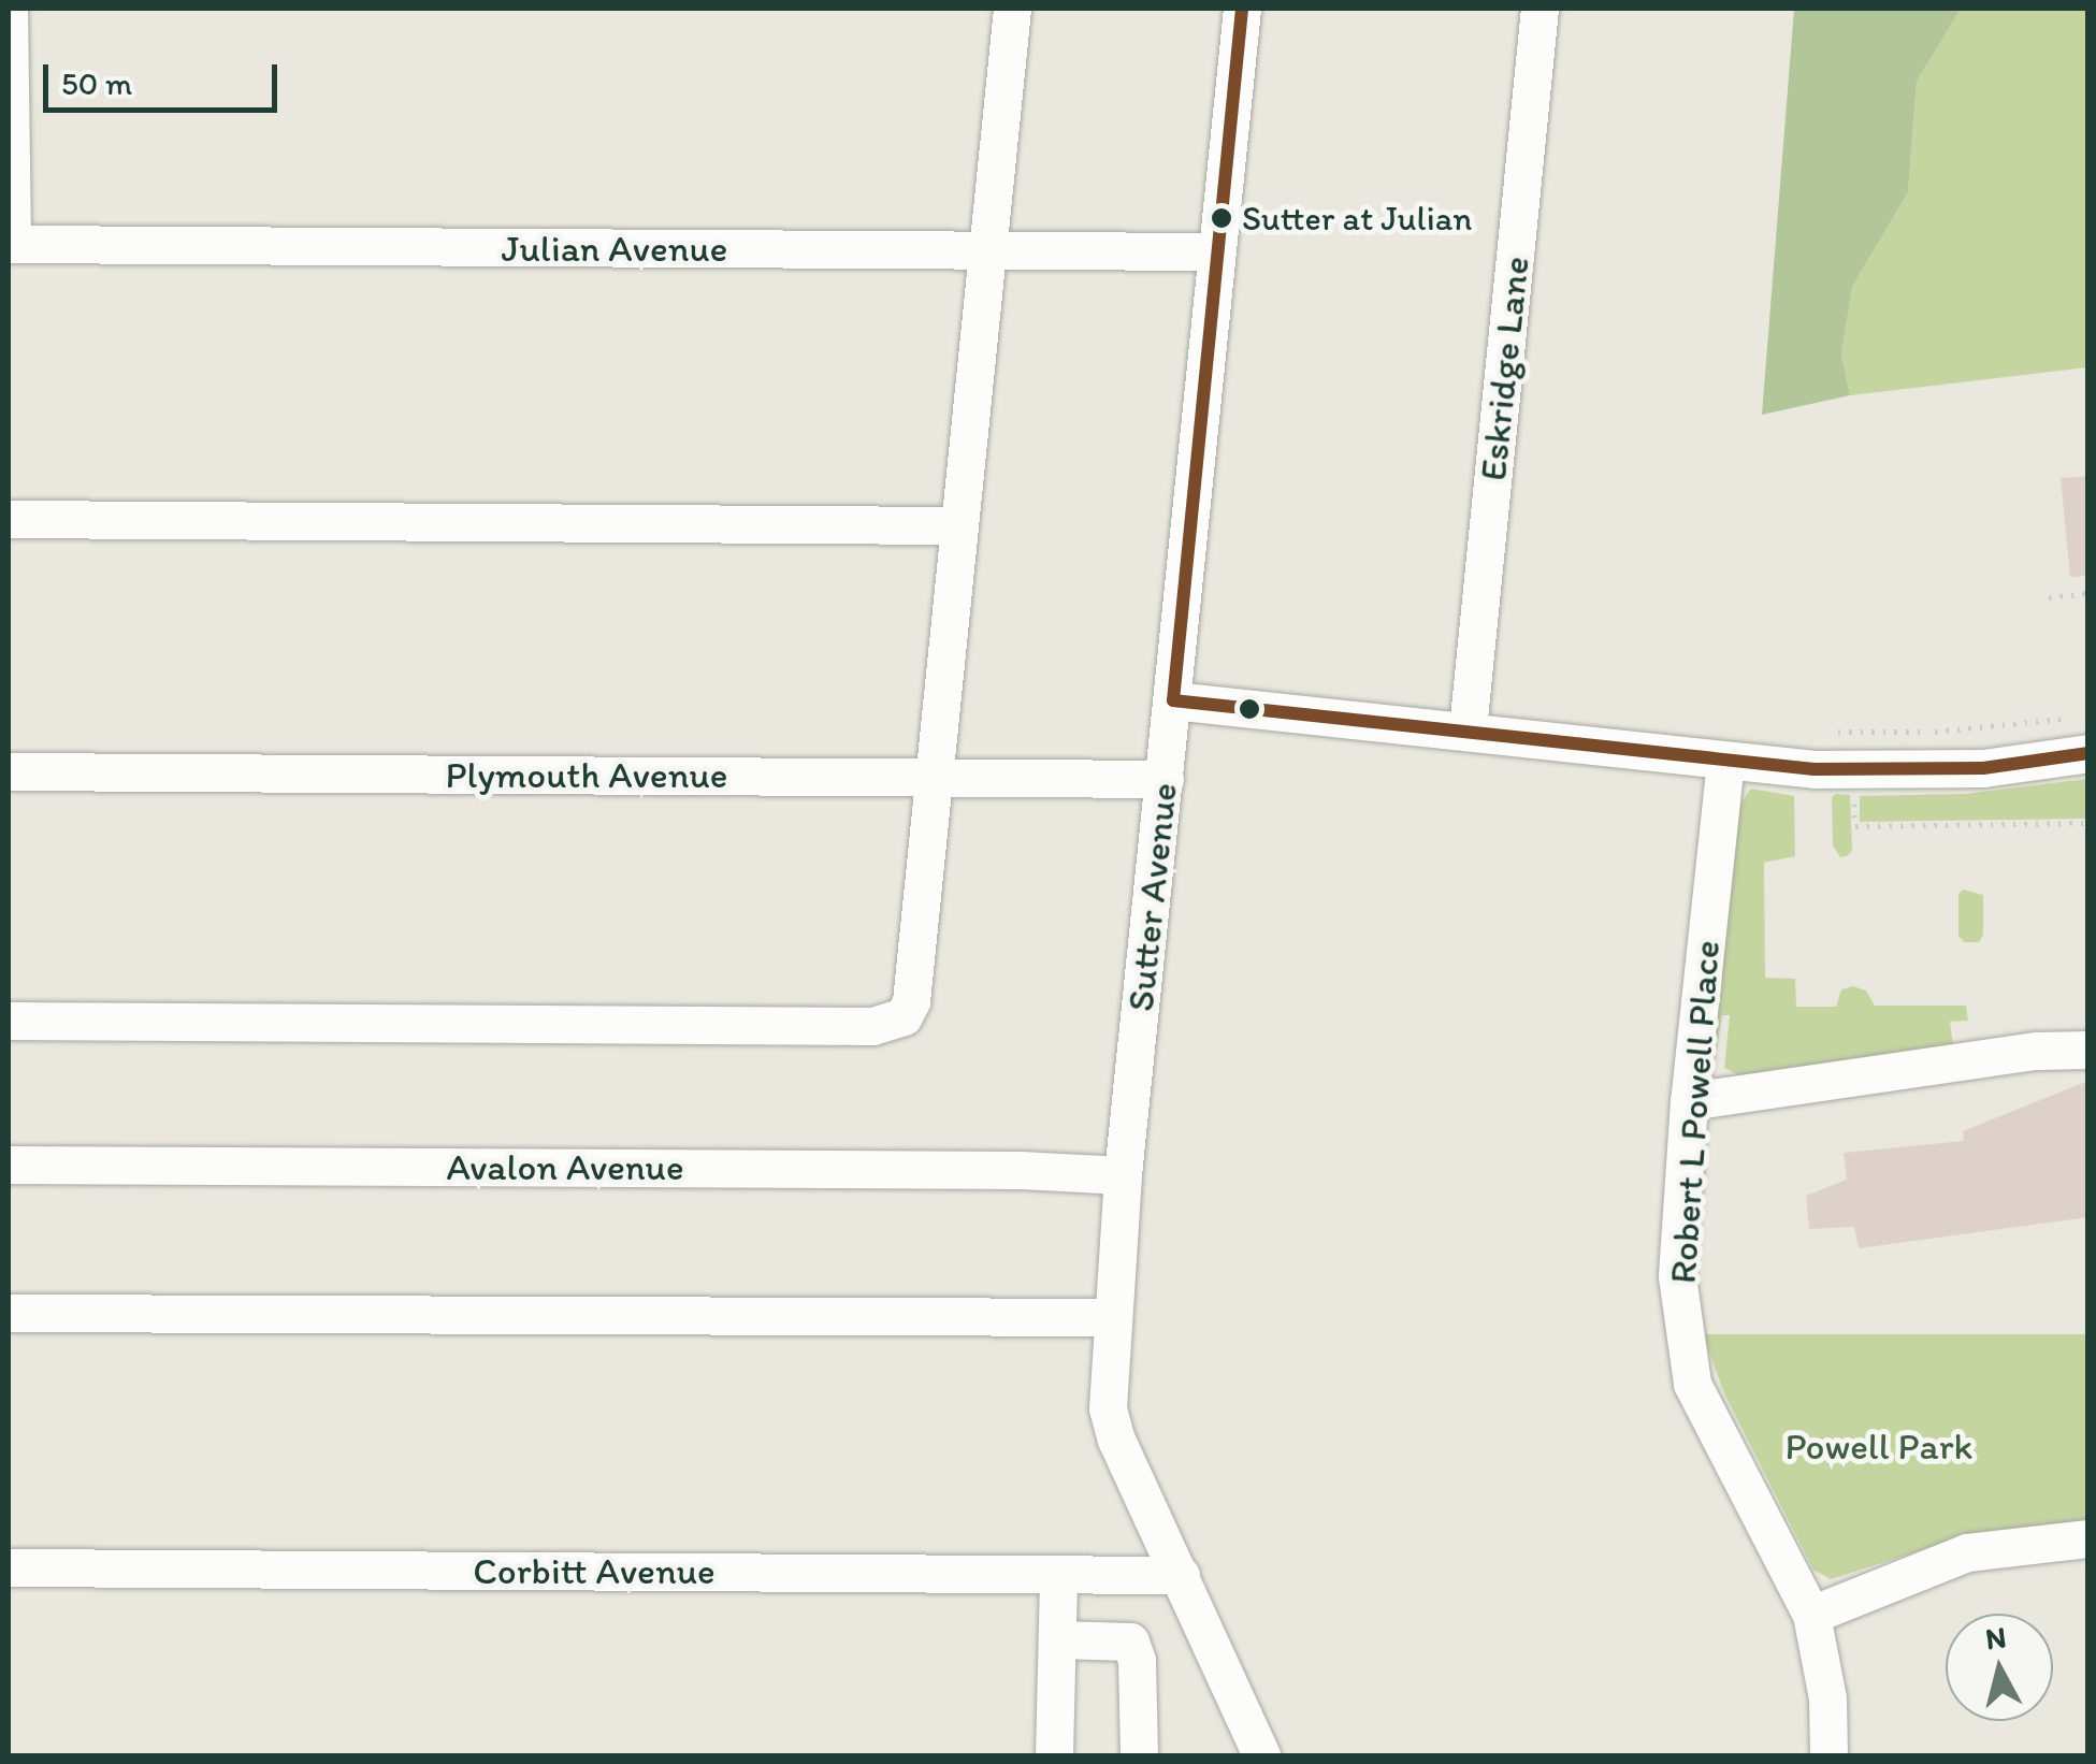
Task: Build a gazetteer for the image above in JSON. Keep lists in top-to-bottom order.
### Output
{
  "streets": {
    "street": [
      "Julian Avenue",
      "Eskridge Lane",
      "Plymouth Avenue",
      "Sutter Avenue",
      "Robert L Powell Place",
      "Avalon Avenue",
      "Corbitt Avenue"
    ]
  },
  "crossings": [
    ["Julian Avenue", "Sutter Avenue"],
    ["Plymouth Avenue", "Sutter Avenue"],
    ["Sutter Avenue", "Avalon Avenue"],
    ["Sutter Avenue", "Corbitt Avenue"]
  ],
  "parks": ["Powell Park"],
  "places": ["Sutter at Julian"],
  "scale_bar": "50 m",
  "north": "top"
}
